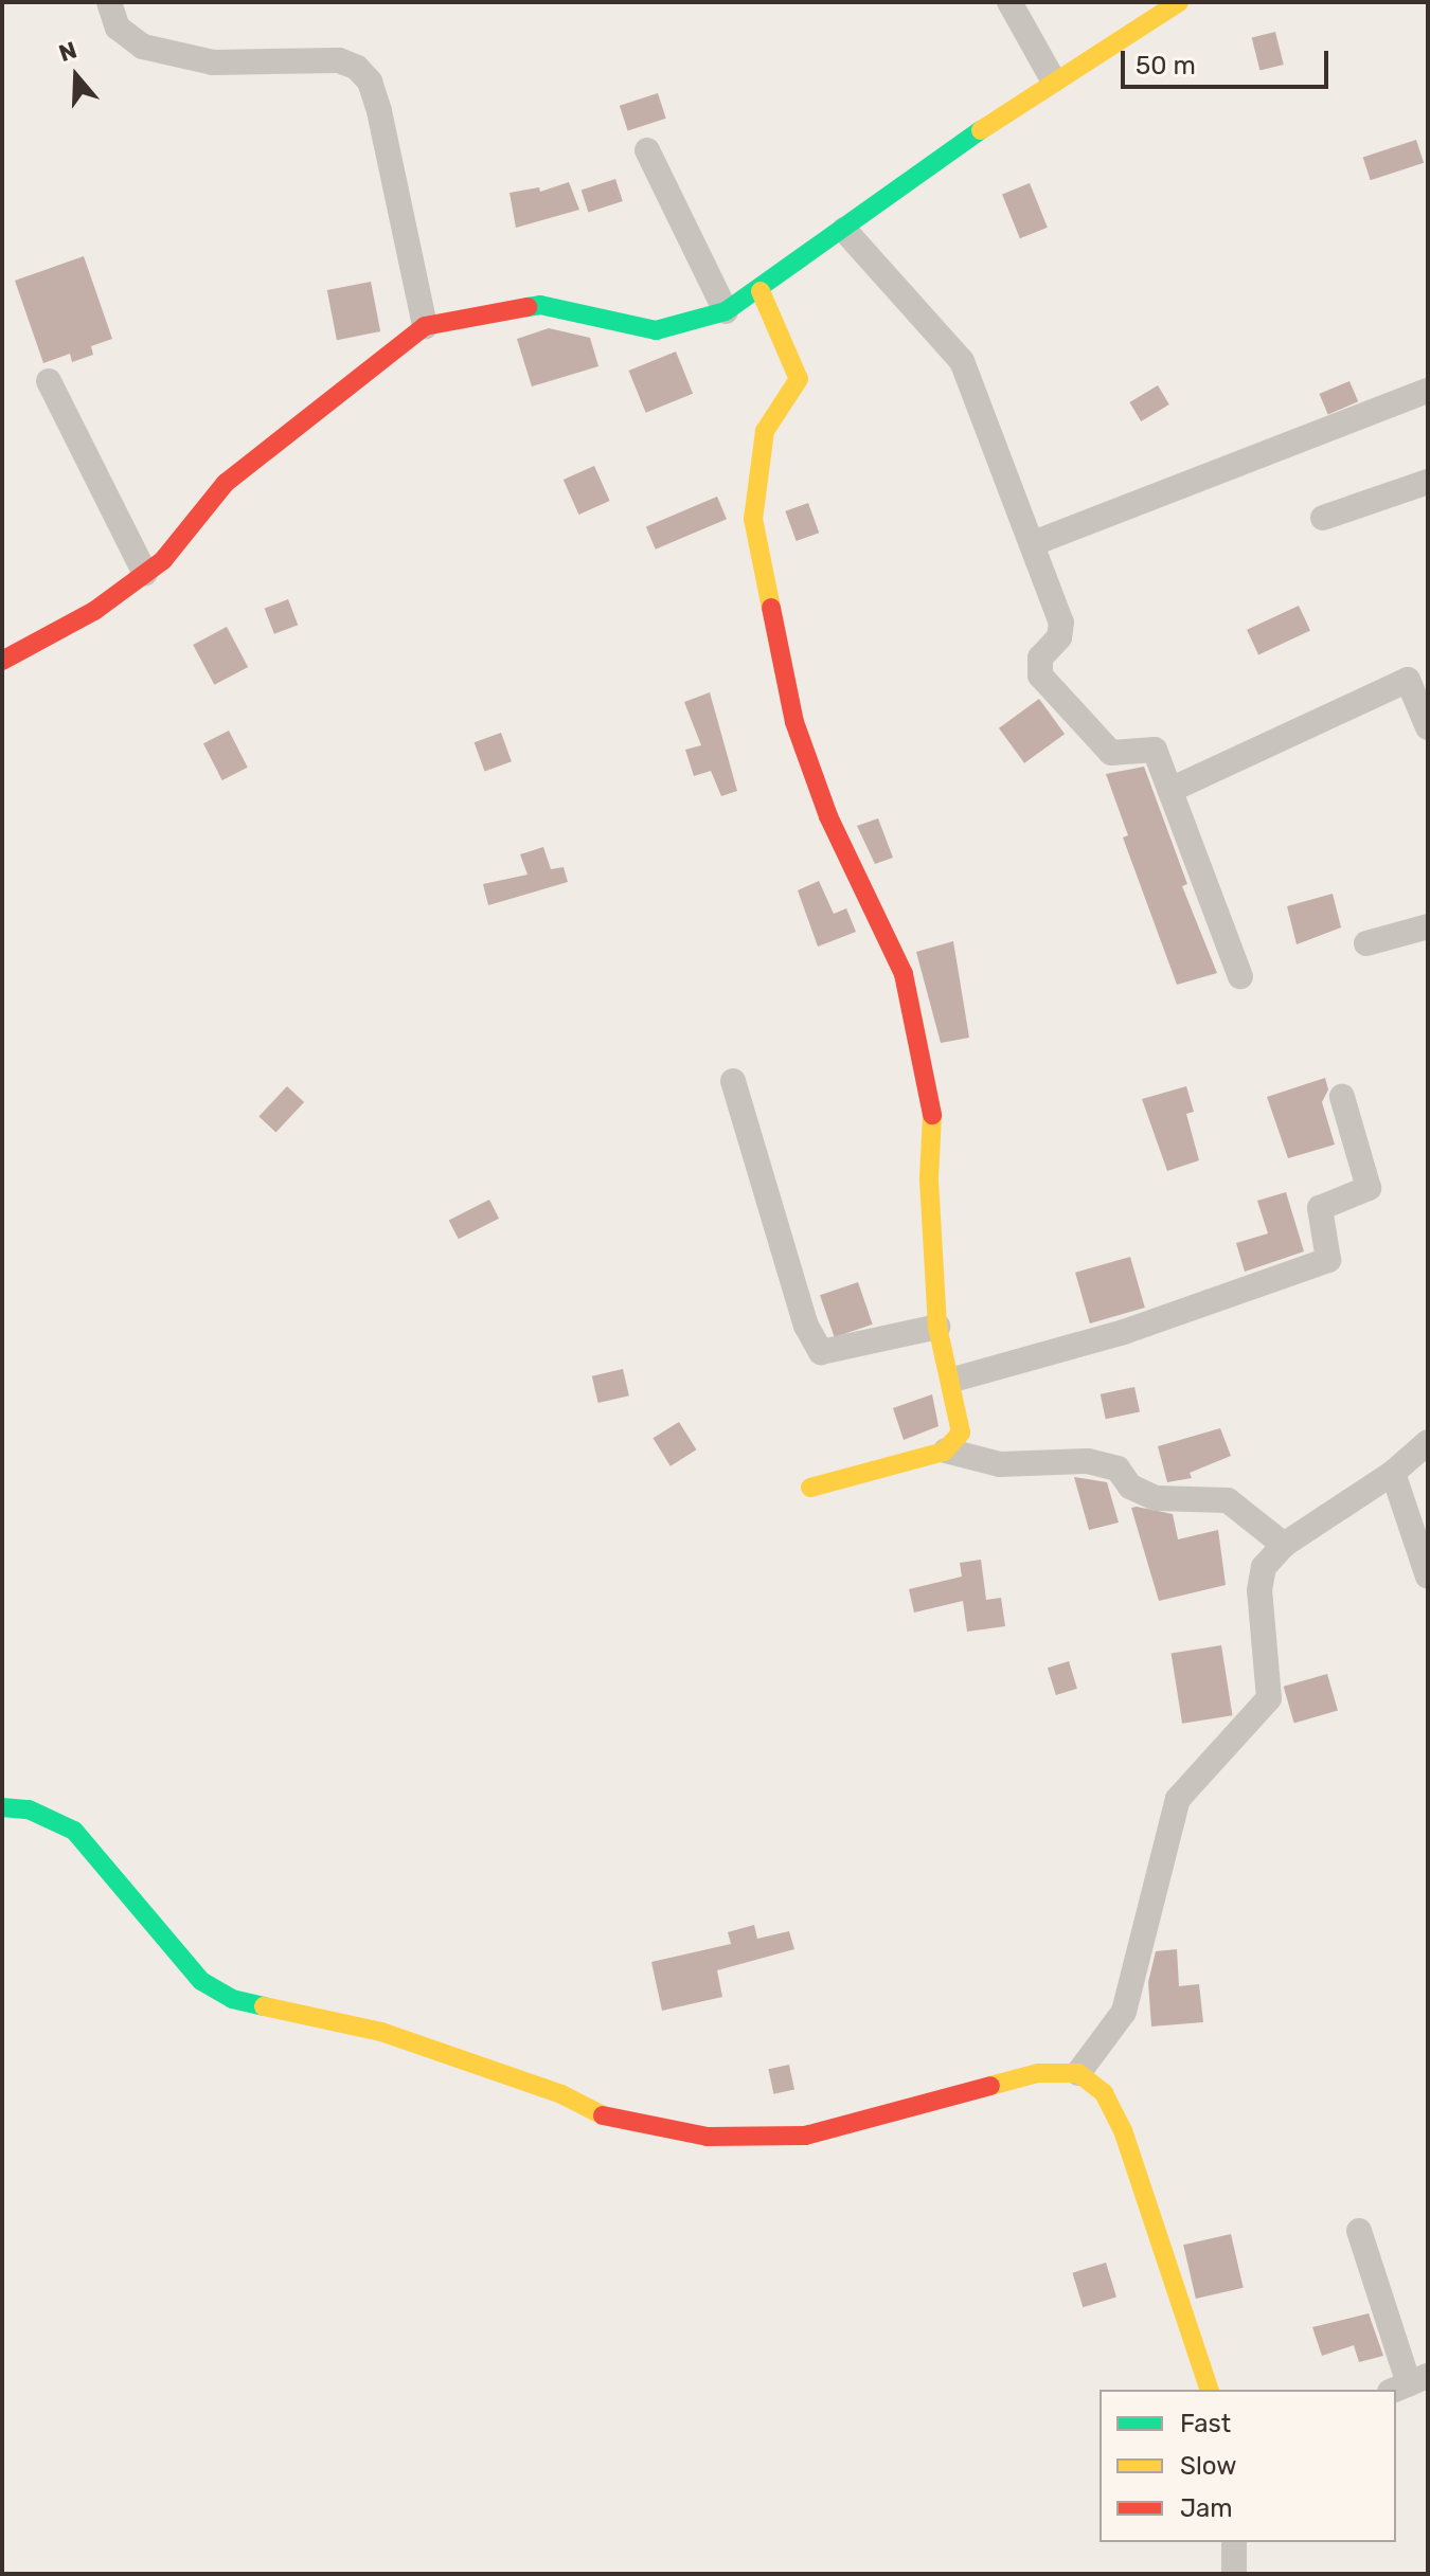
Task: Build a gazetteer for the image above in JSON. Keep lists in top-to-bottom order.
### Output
{
  "legend": ["Fast", "Slow", "Jam"],
  "scale_bar": "50 m",
  "north": "top"
}
